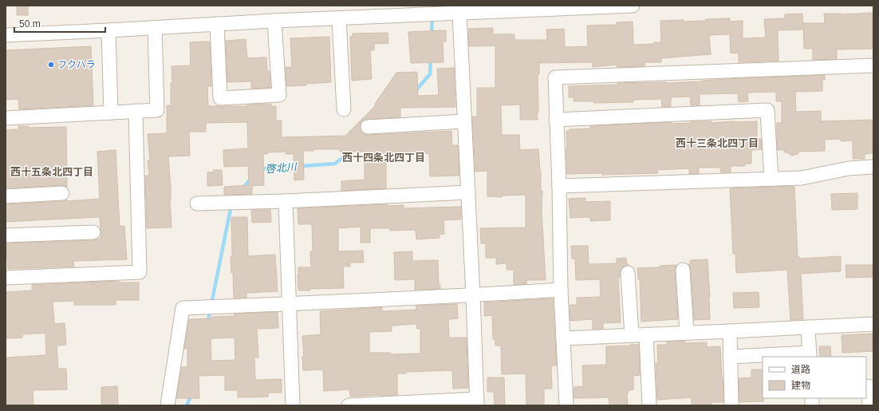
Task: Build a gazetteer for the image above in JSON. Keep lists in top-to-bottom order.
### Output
{
  "districts": ["西十三条北四丁目", "西十四条北四丁目", "西十五条北四丁目"],
  "water": ["啓北川"],
  "places": ["フクハラ"],
  "legend": ["道路", "建物"],
  "scale_bar": "50 m"
}
